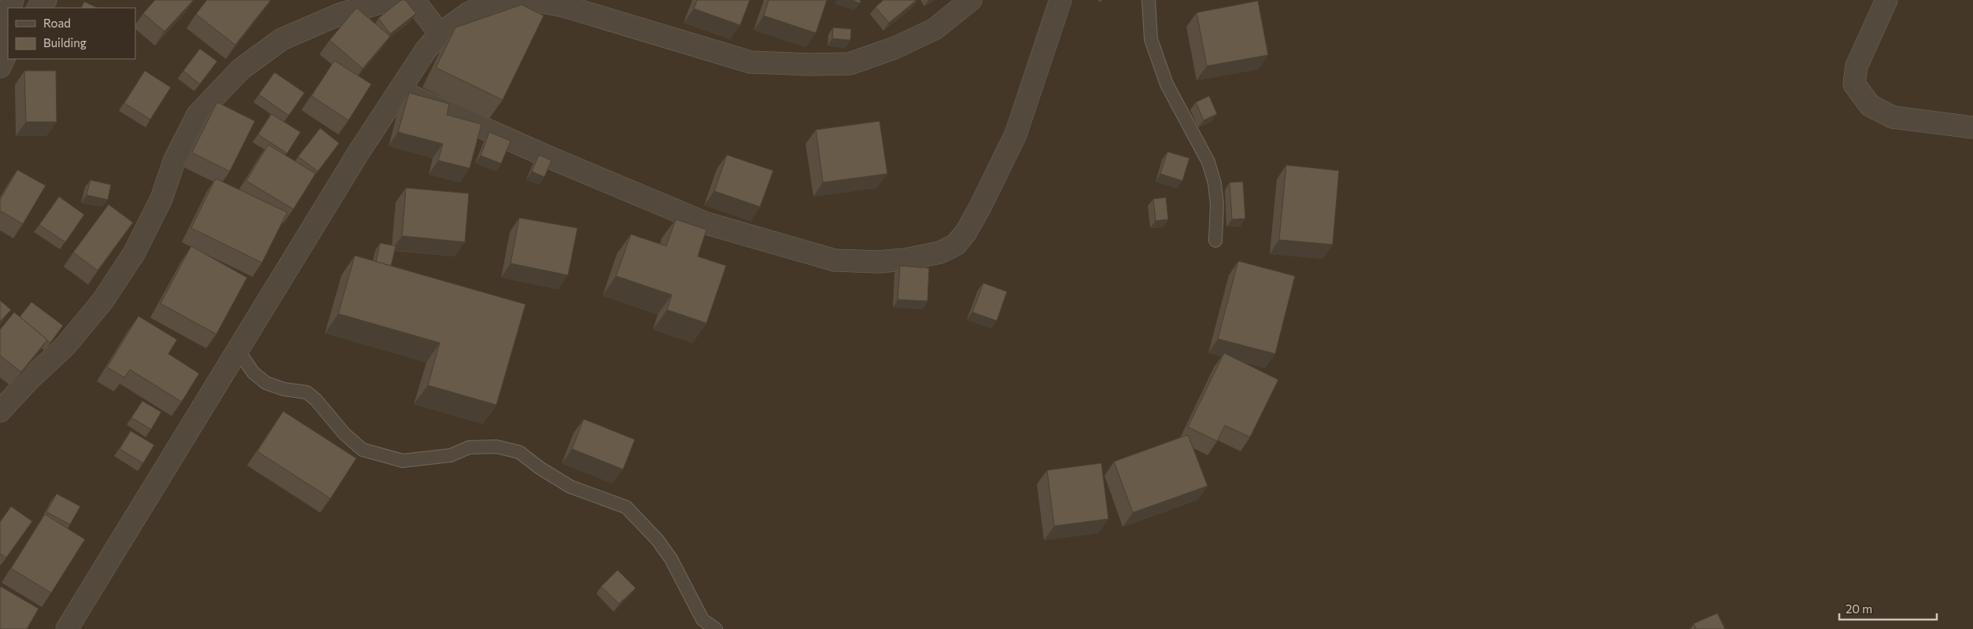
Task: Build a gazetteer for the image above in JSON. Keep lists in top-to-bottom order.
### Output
{
  "legend": ["Road", "Building"],
  "scale_bar": "20 m"
}
